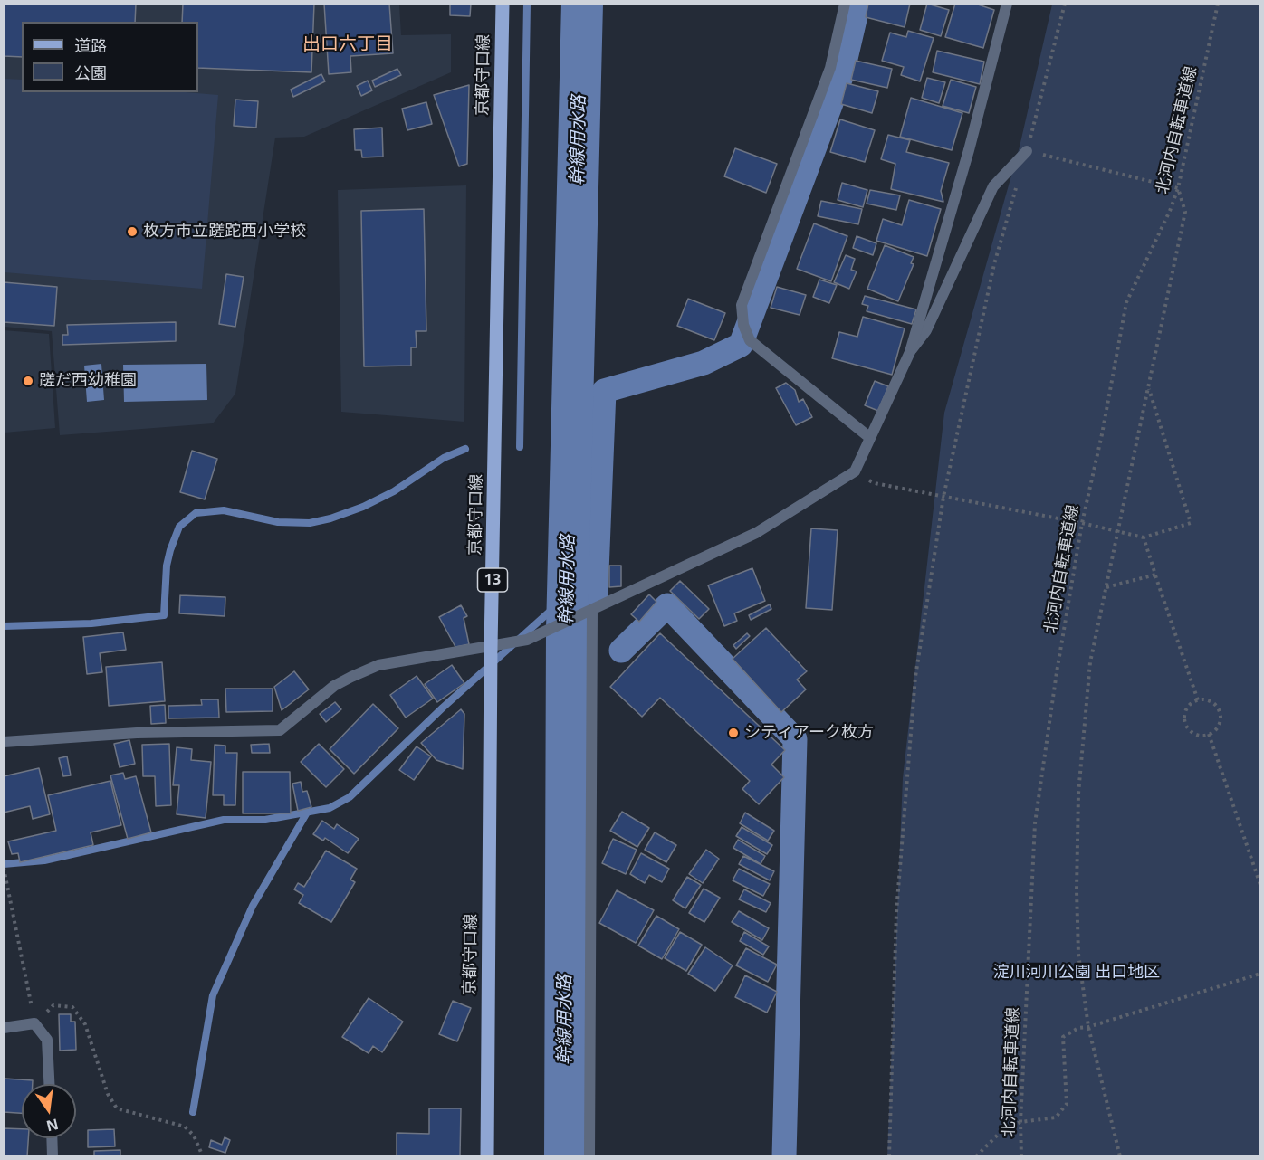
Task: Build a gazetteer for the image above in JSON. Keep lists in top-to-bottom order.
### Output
{
  "streets": {
    "main road": ["京都守口線", "13"],
    "path": ["北河内自転車道線"]
  },
  "districts": ["出口六丁目"],
  "water": ["幹線用水路"],
  "parks": ["淀川河川公園 出口地区"],
  "places": ["枚方市立蹉跎西小学校", "蹉だ西幼稚園", "シティアーク枚方"],
  "legend": ["道路", "公園"],
  "north": "bottom"
}
